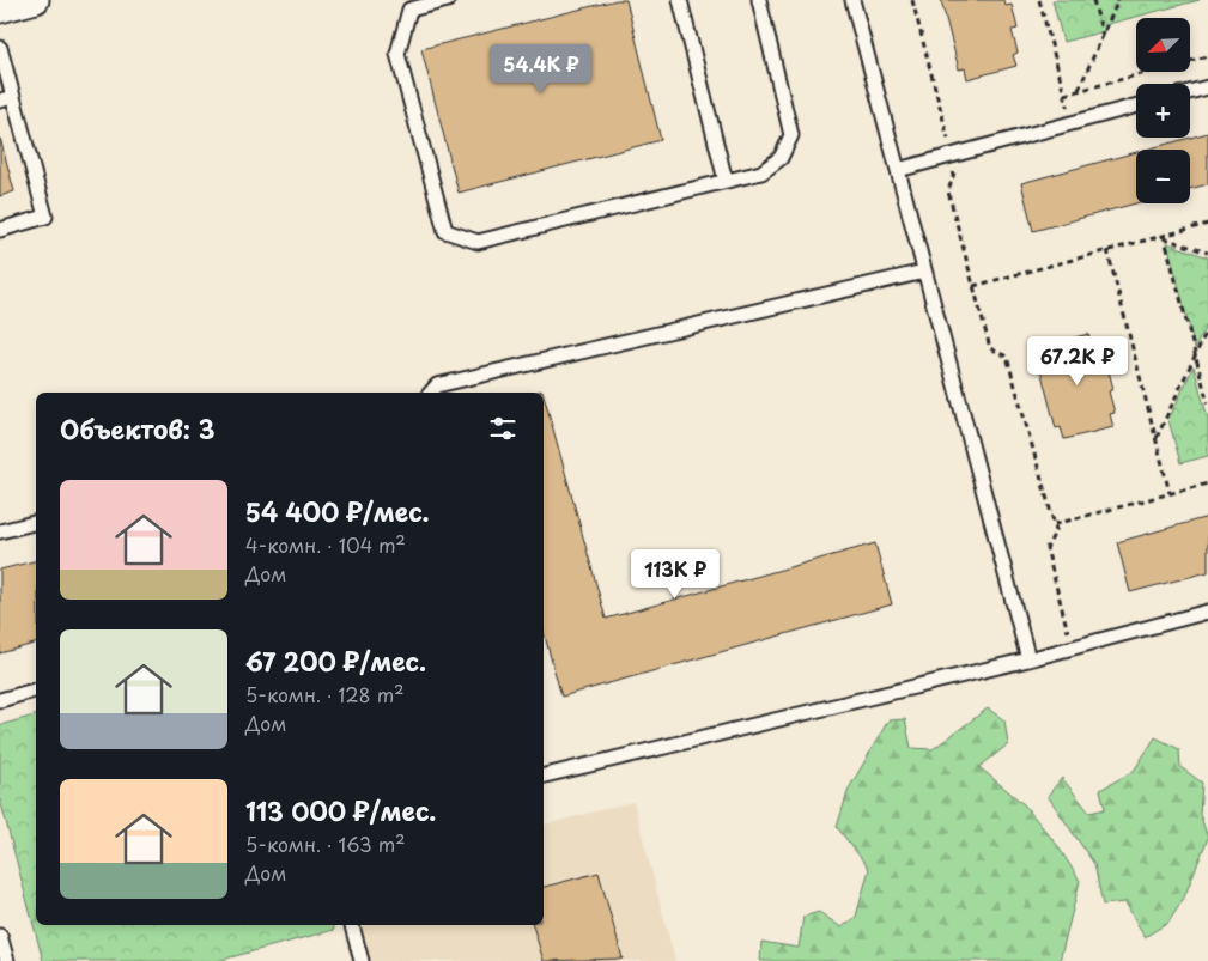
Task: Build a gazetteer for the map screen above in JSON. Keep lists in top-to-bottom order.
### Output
{
  "north": "bottom left",
  "page": {
    "map_buttons": ["+", "−"],
    "price": ["54.4K ₽", "67.2K ₽", "113K ₽"],
    "heading": "Объектов: 3",
    "list": [
      {
        "name": "54 400 ₽/мес.",
        "note": "4-комн. · 104 m² · Дом"
      },
      {
        "name": "67 200 ₽/мес.",
        "note": "5-комн. · 128 m² · Дом"
      },
      {
        "name": "113 000 ₽/мес.",
        "note": "5-комн. · 163 m² · Дом"
      }
    ]
  }
}
